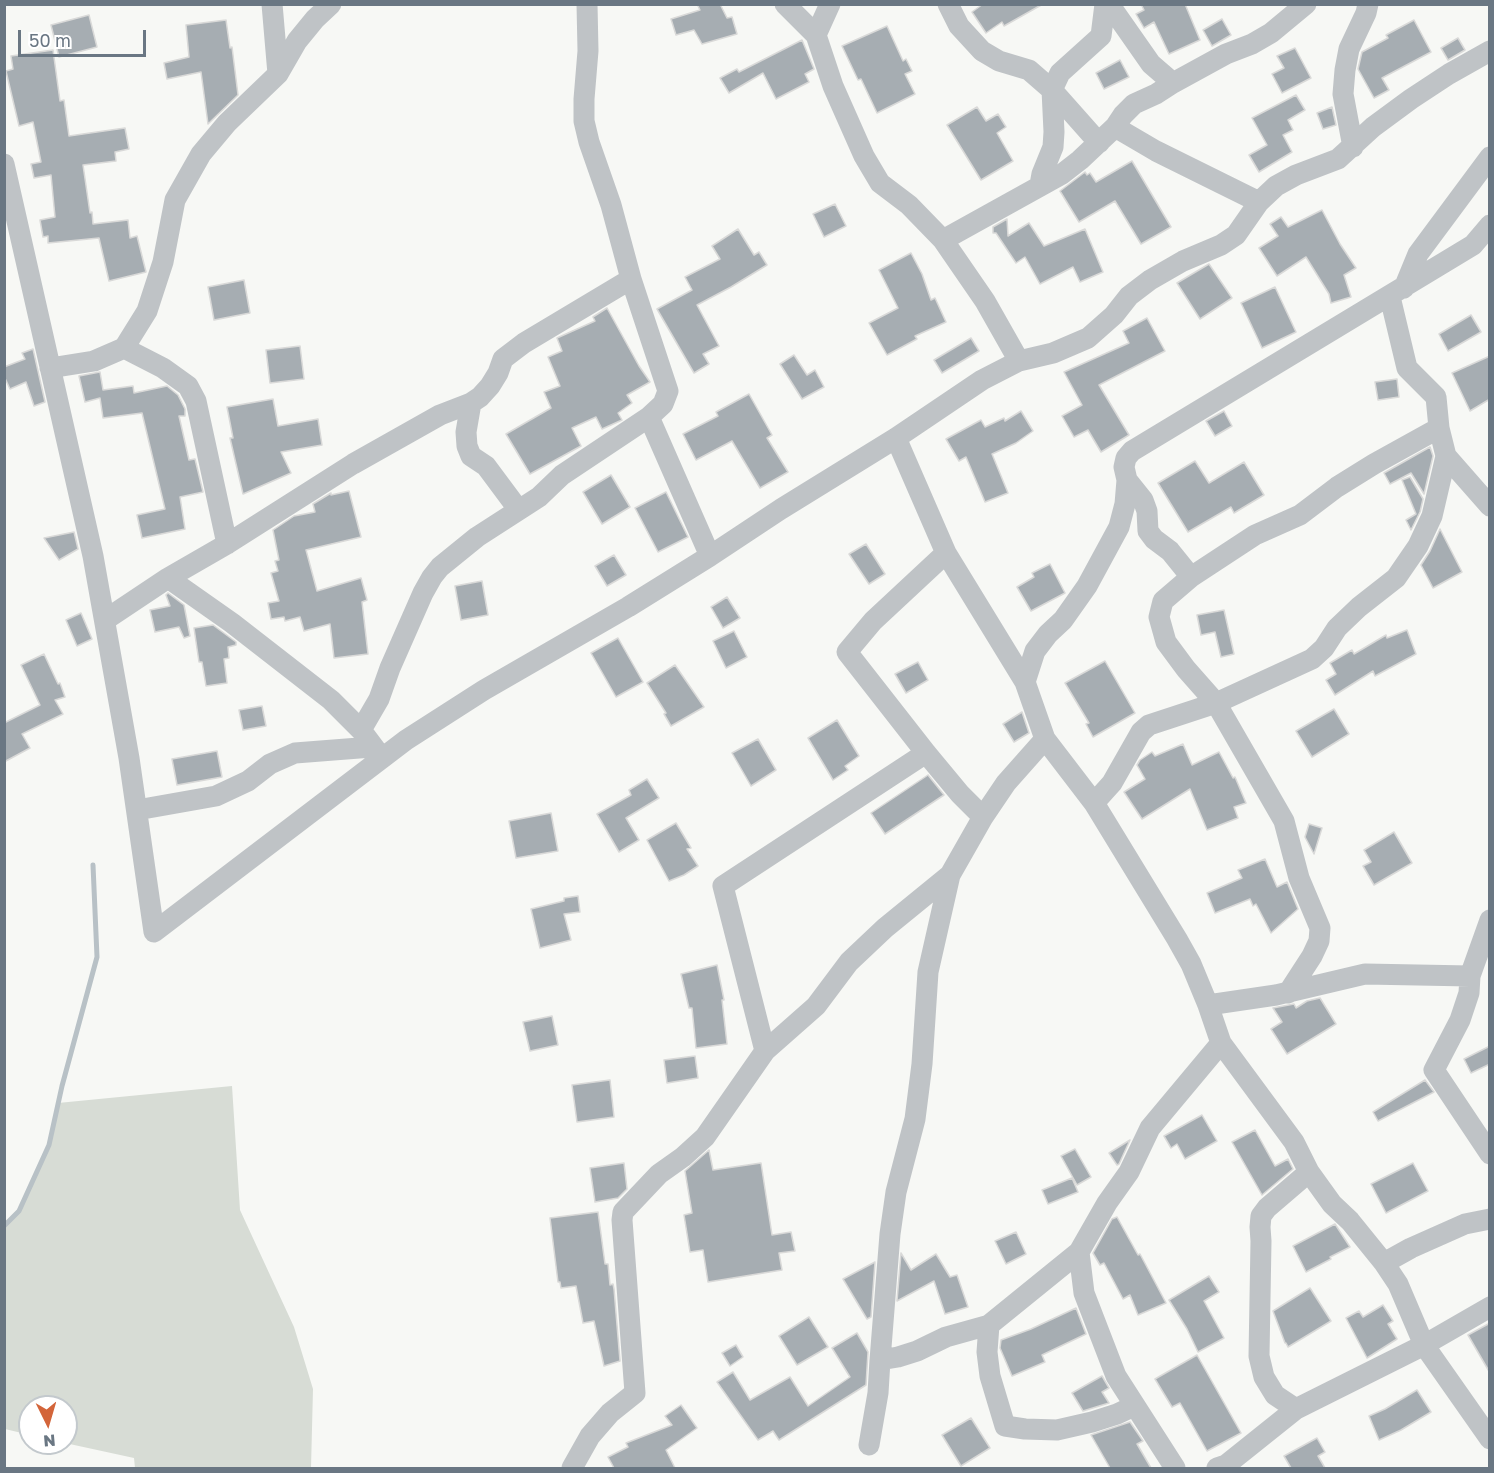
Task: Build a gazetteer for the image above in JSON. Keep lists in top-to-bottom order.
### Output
{
  "scale_bar": "50 m",
  "north": "bottom"
}
